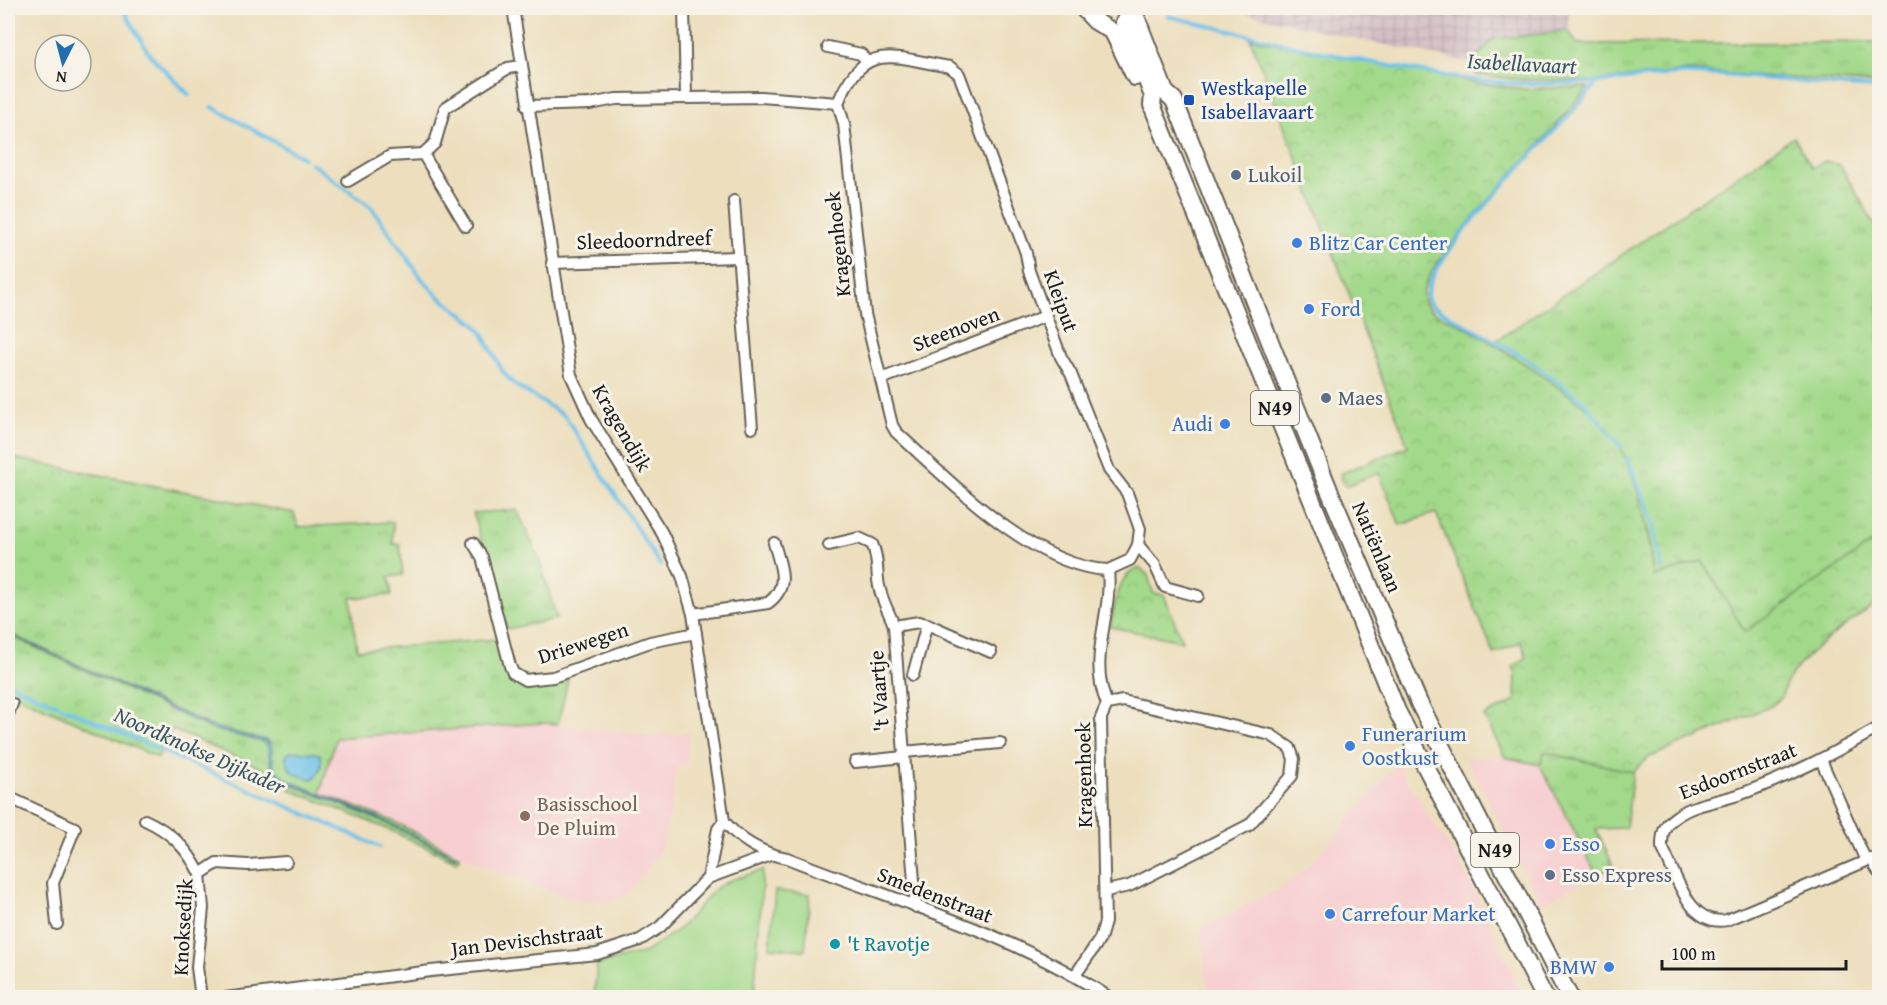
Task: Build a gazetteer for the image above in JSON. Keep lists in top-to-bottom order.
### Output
{
  "streets": {
    "main road": ["N49", "Natiënlaan"],
    "street": [
      "Sleedoorndreef",
      "Kragenhoek",
      "Kleiput",
      "Steenoven",
      "Kragendijk",
      "Driewegen",
      "'t Vaartje",
      "Esdoornstraat",
      "Smedenstraat",
      "Knoksedijk",
      "Jan Devischstraat"
    ]
  },
  "crossings": [
    ["Sleedoorndreef", "Kragendijk"],
    ["Kragenhoek", "Steenoven"],
    ["Kragenhoek", "Smedenstraat"],
    ["Kleiput", "Steenoven"],
    ["Kragendijk", "Driewegen"],
    ["Kragendijk", "Smedenstraat"],
    ["Kragendijk", "Jan Devischstraat"],
    ["'t Vaartje", "Smedenstraat"],
    ["Smedenstraat", "Jan Devischstraat"]
  ],
  "water": ["Isabellavaart", "Noordknokse Dijkader"],
  "places": {
    "transit": ["Westkapelle Isabellavaart"],
    "other": [
      "Lukoil",
      "Blitz Car Center",
      "Ford",
      "Maes",
      "Audi",
      "Funerarium Oostkust",
      "Basisschool De Pluim",
      "Esso",
      "Esso Express",
      "Carrefour Market",
      "'t Ravotje",
      "BMW"
    ]
  },
  "scale_bar": "100 m",
  "north": "bottom"
}
